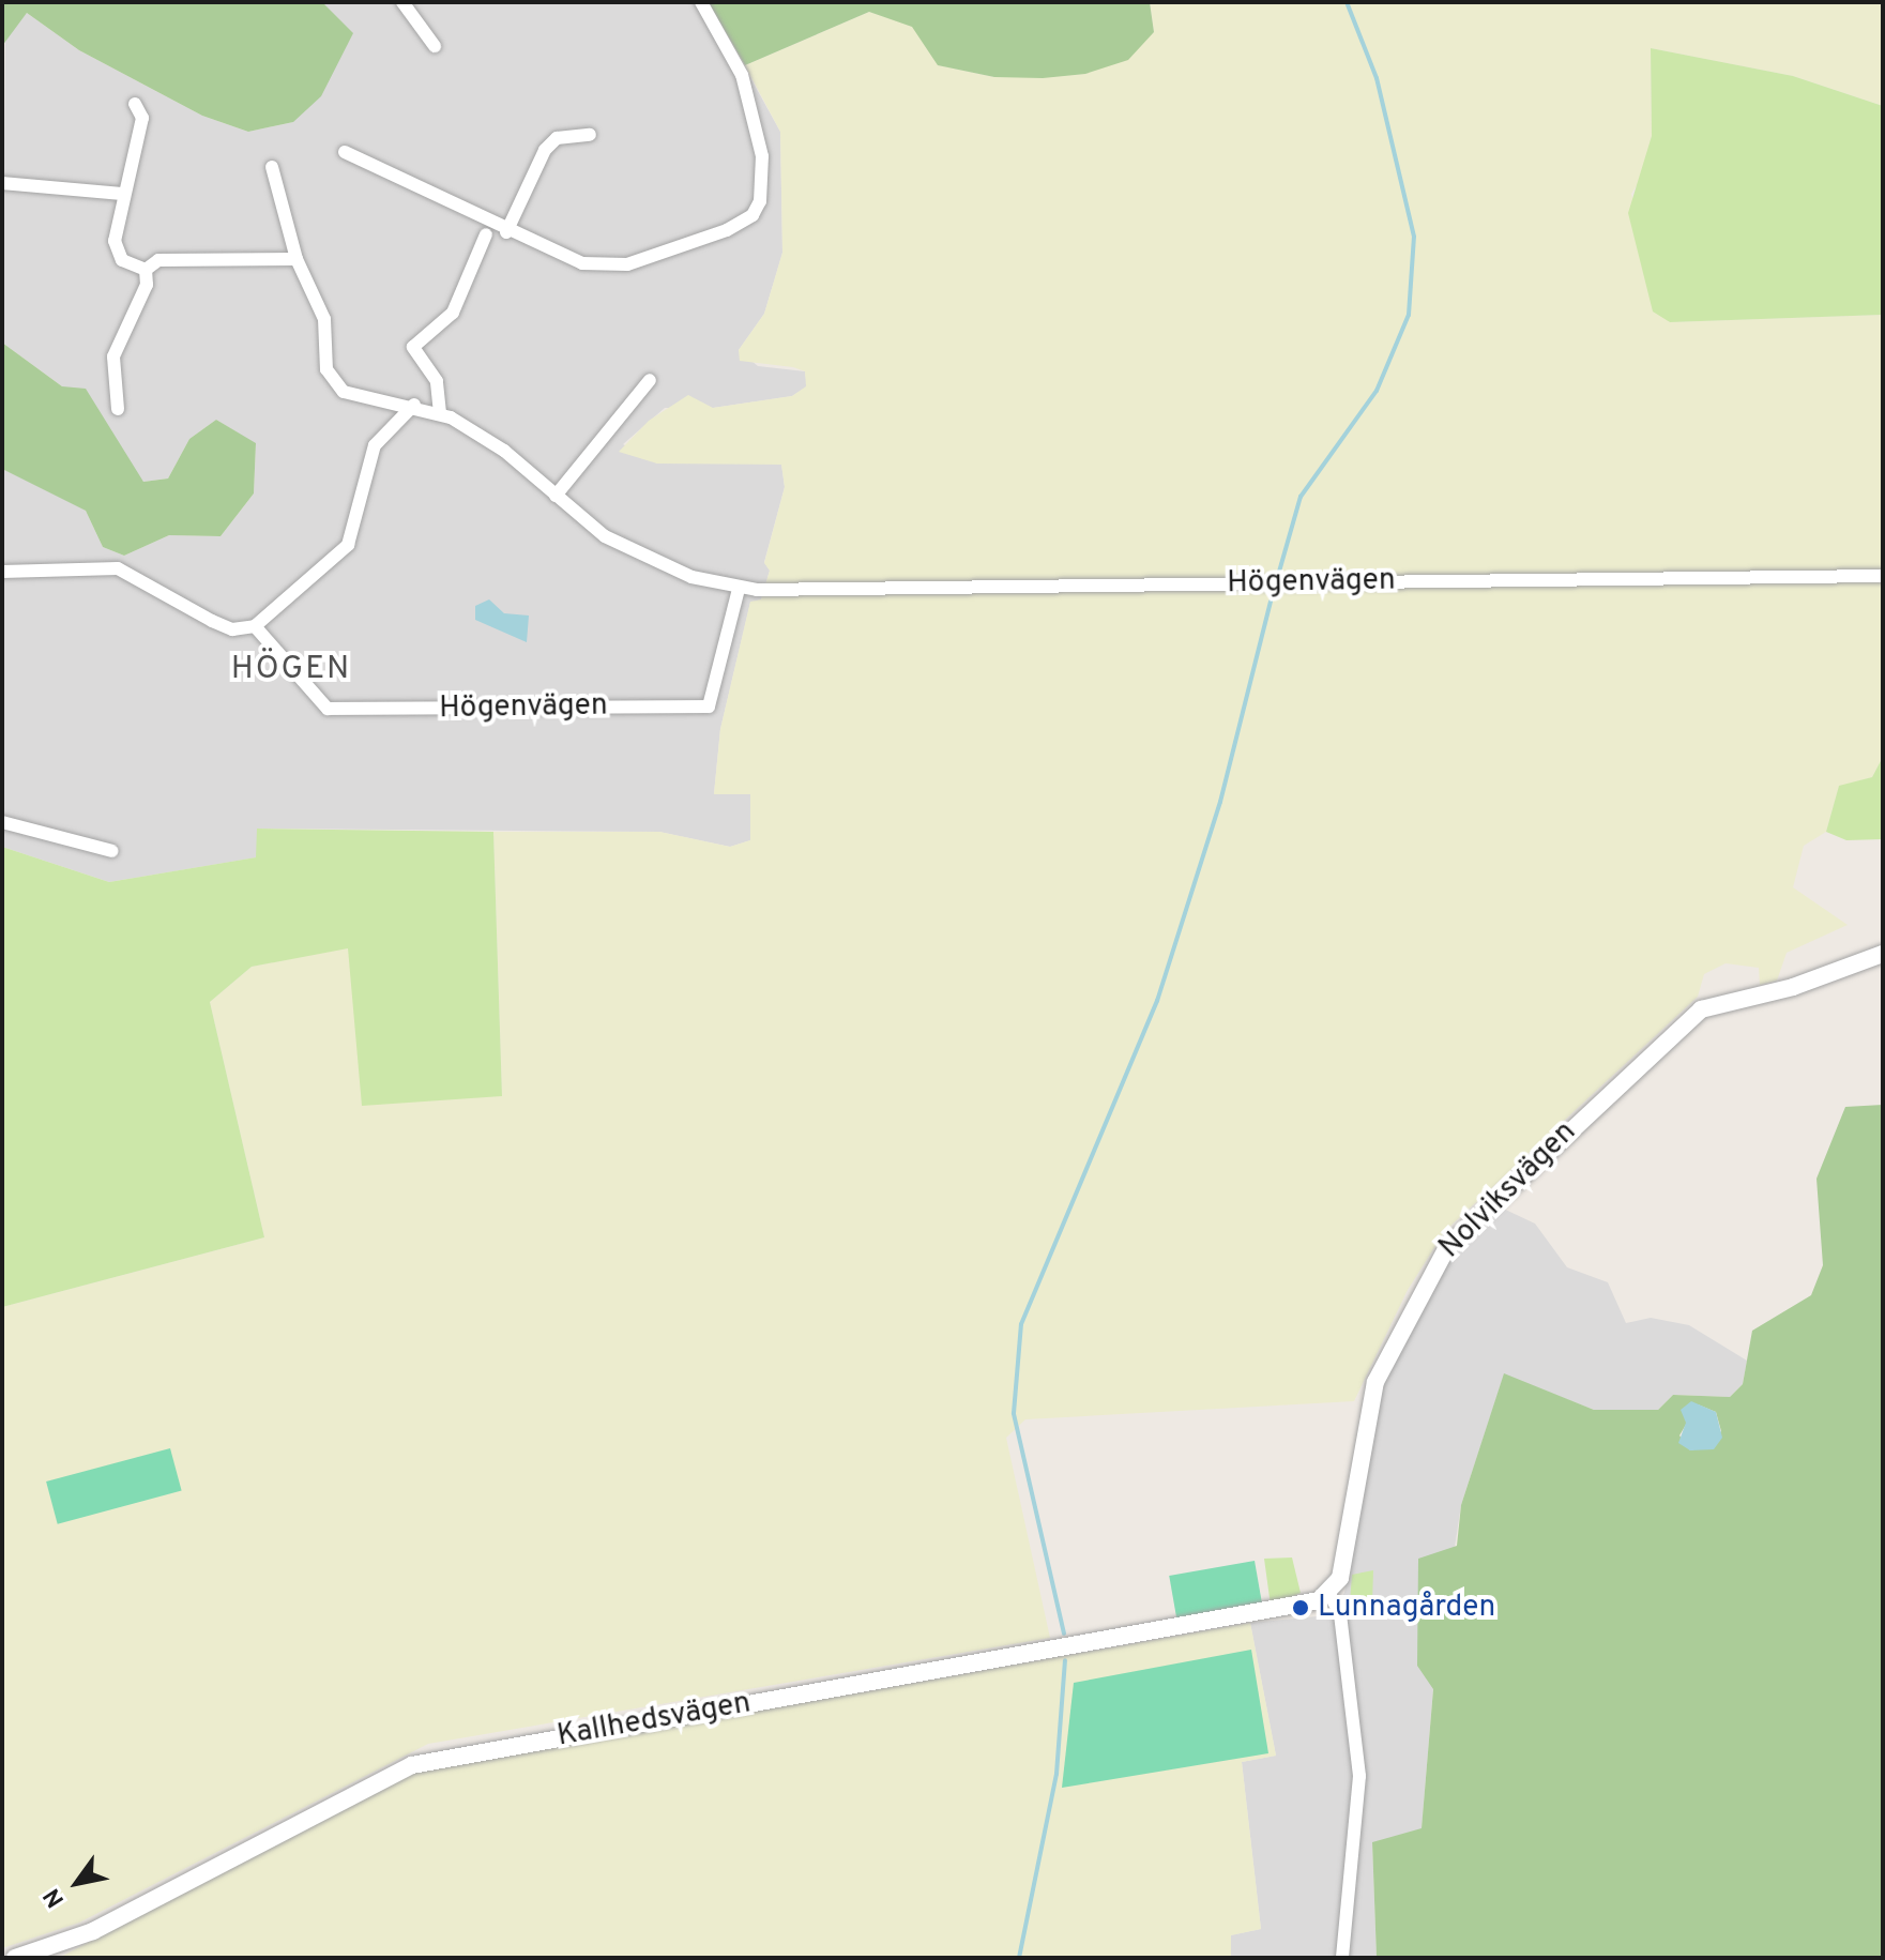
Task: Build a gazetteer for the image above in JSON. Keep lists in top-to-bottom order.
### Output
{
  "streets": {
    "street": ["Högenvägen", "Nolviksvägen", "Kallhedsvägen"]
  },
  "crossings": [
    ["Nolviksvägen", "Kallhedsvägen"]
  ],
  "districts": ["HÖGEN"],
  "places": ["Lunnagården"],
  "north": "bottom left"
}
